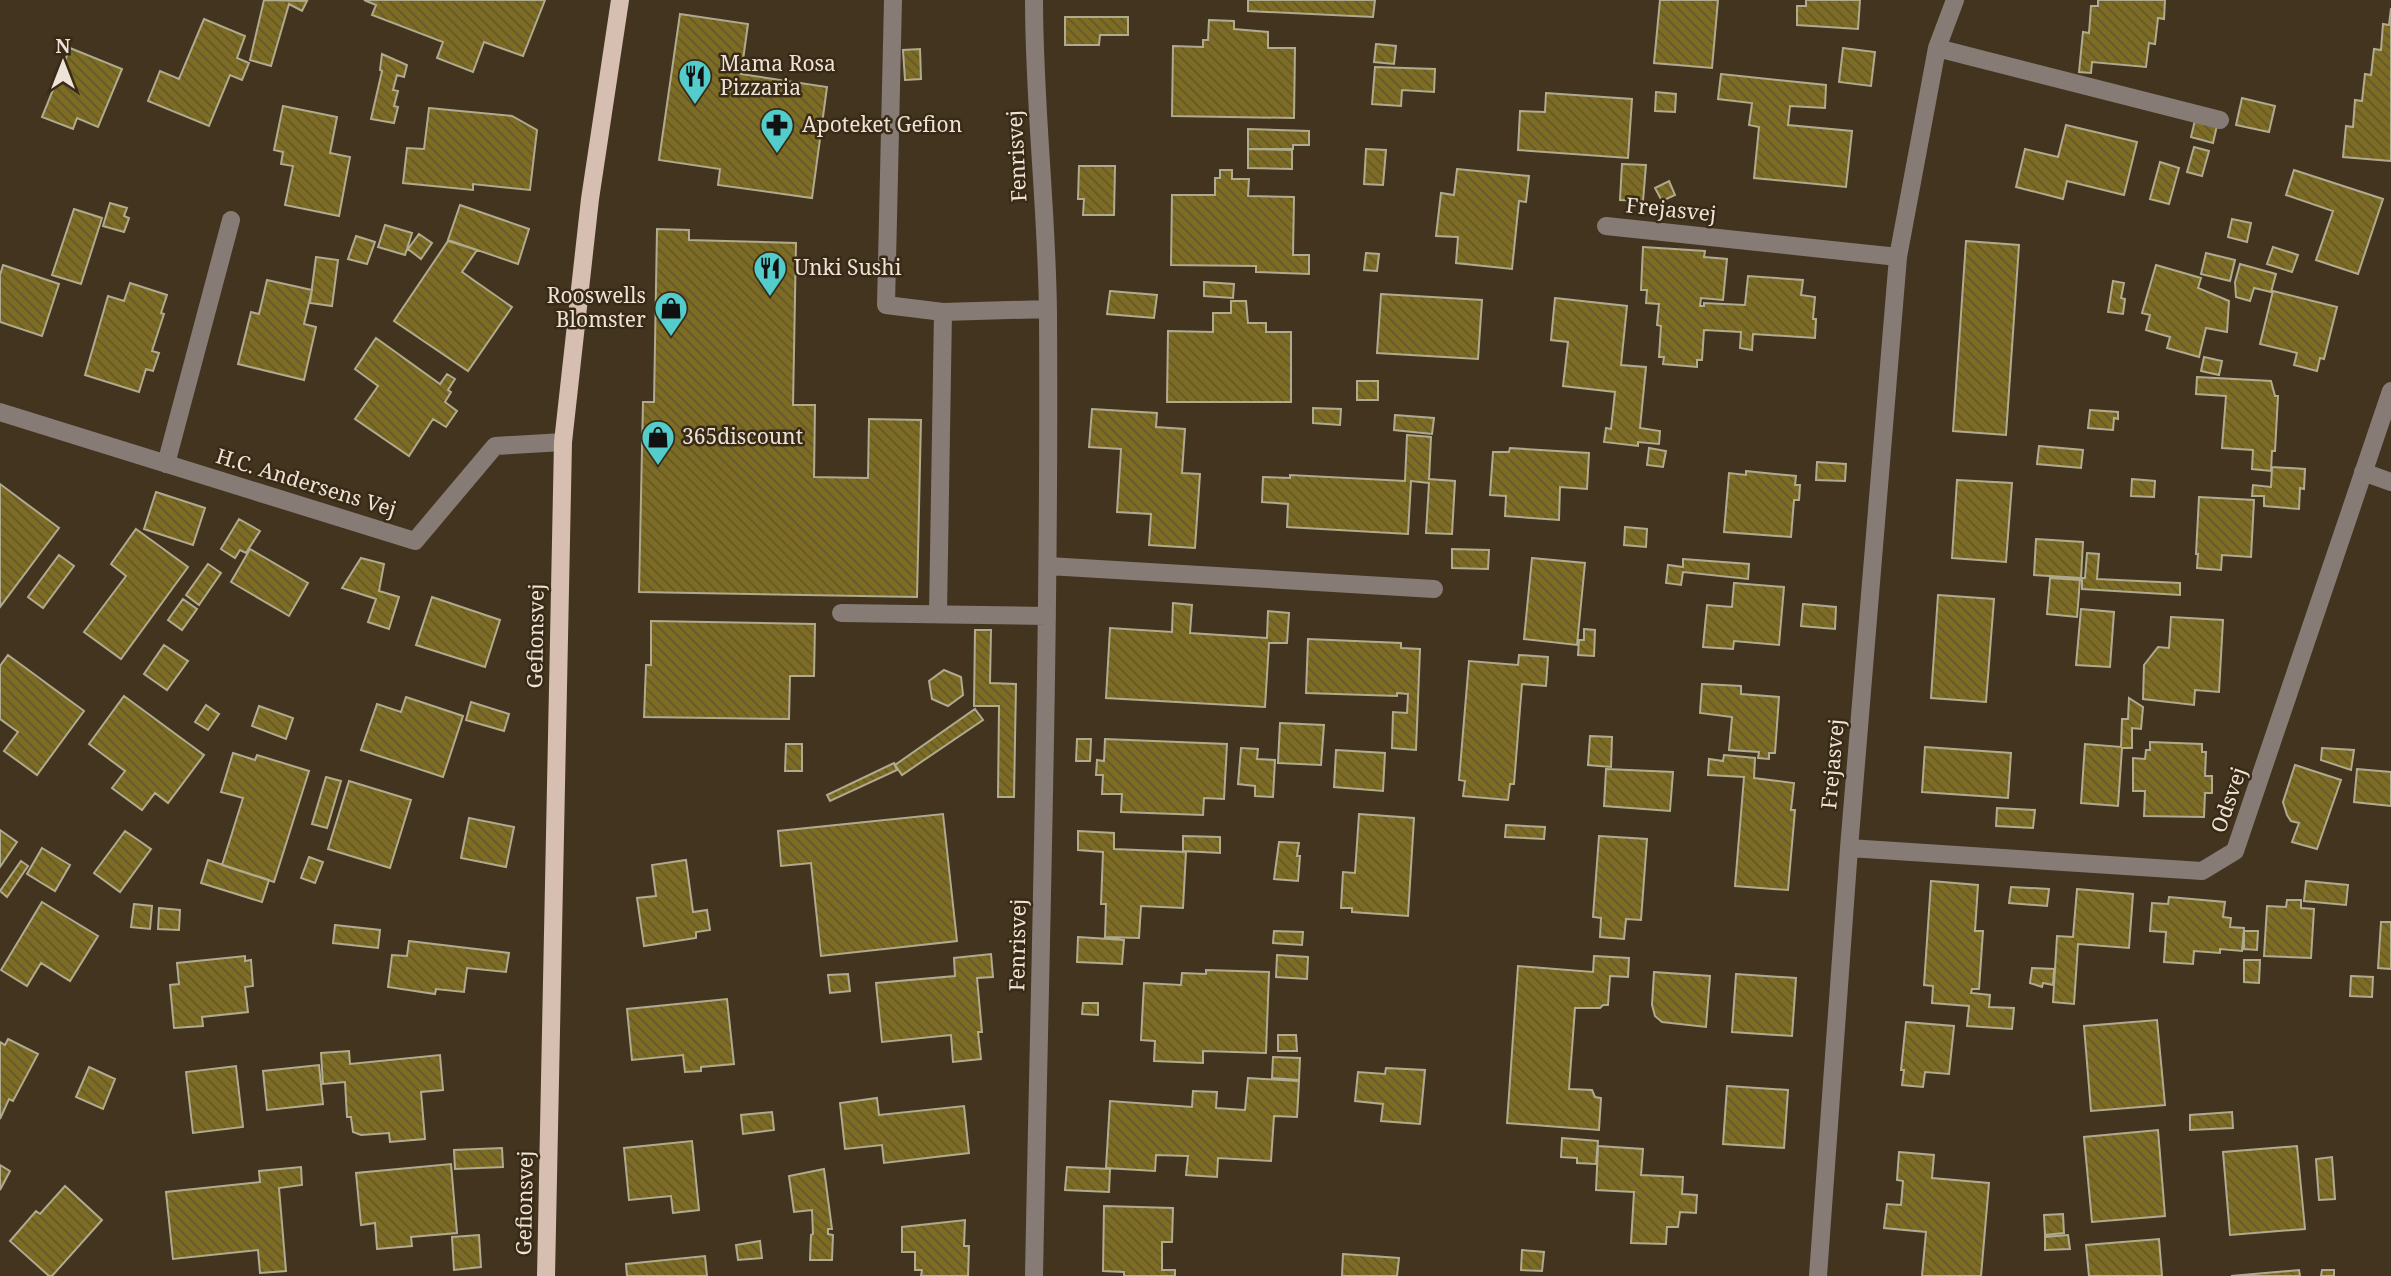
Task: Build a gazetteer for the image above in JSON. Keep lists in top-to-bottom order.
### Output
{
  "streets": {
    "main road": ["Gefionsvej"],
    "street": [
      "Fenrisvej",
      "Frejasvej",
      "H.C. Andersens Vej",
      "Odsvej"
    ]
  },
  "crossings": [
    ["Frejasvej", "Odsvej"],
    ["H.C. Andersens Vej", "Gefionsvej"]
  ],
  "places": {
    "restaurant": ["Mama Rosa Pizzaria", "Unki Sushi"],
    "pharmacy": ["Apoteket Gefion"],
    "shop": ["Rooswells Blomster", "365discount"]
  },
  "north": "top"
}
